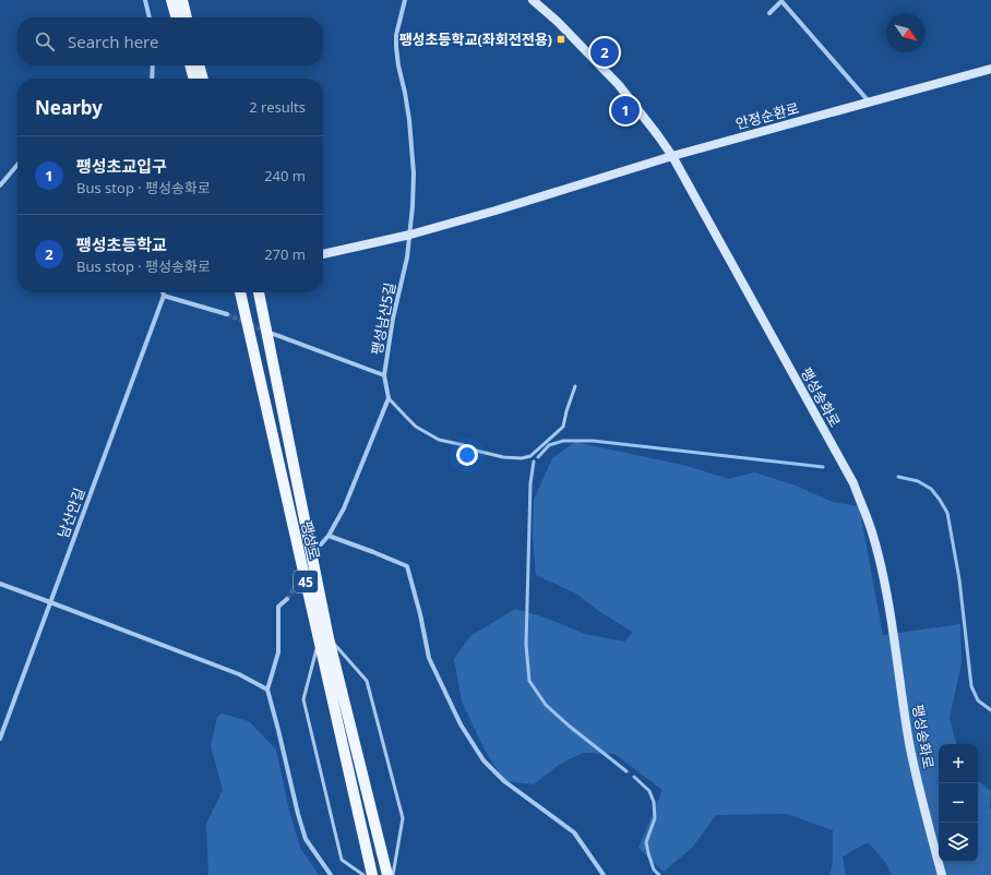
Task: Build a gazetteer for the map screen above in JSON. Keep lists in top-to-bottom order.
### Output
{
  "streets": {
    "main road": ["팽성로", "45"],
    "street": [
      "안정순환로",
      "팽성남산5길",
      "팽성송화로",
      "남산안길"
    ]
  },
  "crossings": [
    ["안정순환로", "팽성남산5길"],
    ["안정순환로", "팽성송화로"]
  ],
  "places": {
    "transit": ["팽성초등학교(좌회전전용)"]
  },
  "north": "bottom right",
  "page": {
    "search": "Search here",
    "pins": ["2", "1"],
    "heading": ["Nearby", "2 results"],
    "list": [
      {
        "mark": "1",
        "name": "팽성초교입구",
        "note": "Bus stop · 팽성송화로",
        "value": "240 m"
      },
      {
        "mark": "2",
        "name": "팽성초등학교",
        "note": "Bus stop · 팽성송화로",
        "value": "270 m"
      }
    ],
    "map_buttons": ["+", "−"]
  }
}
